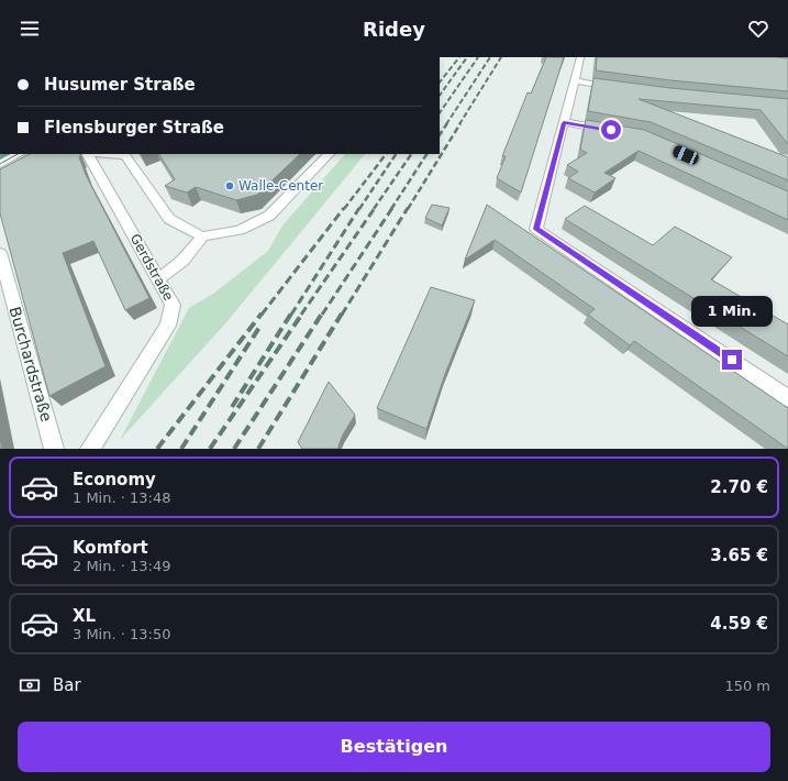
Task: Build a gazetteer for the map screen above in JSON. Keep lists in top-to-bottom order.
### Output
{
  "streets": {
    "street": ["Gerdstraße", "Burchardstraße"]
  },
  "places": ["Walle-Center"],
  "page": {
    "header": "Ridey",
    "banner": ["Husumer Straße", "Flensburger Straße"],
    "bubble": "1 Min.",
    "list": [
      {
        "name": "Economy",
        "note": "1 Min. · 13:48",
        "value": "2.70 €"
      },
      {
        "name": "Komfort",
        "note": "2 Min. · 13:49",
        "value": "3.65 €"
      },
      {
        "name": "XL",
        "note": "3 Min. · 13:50",
        "value": "4.59 €"
      }
    ],
    "pay": ["Bar", "150 m"],
    "buttons": "Bestätigen"
  }
}
